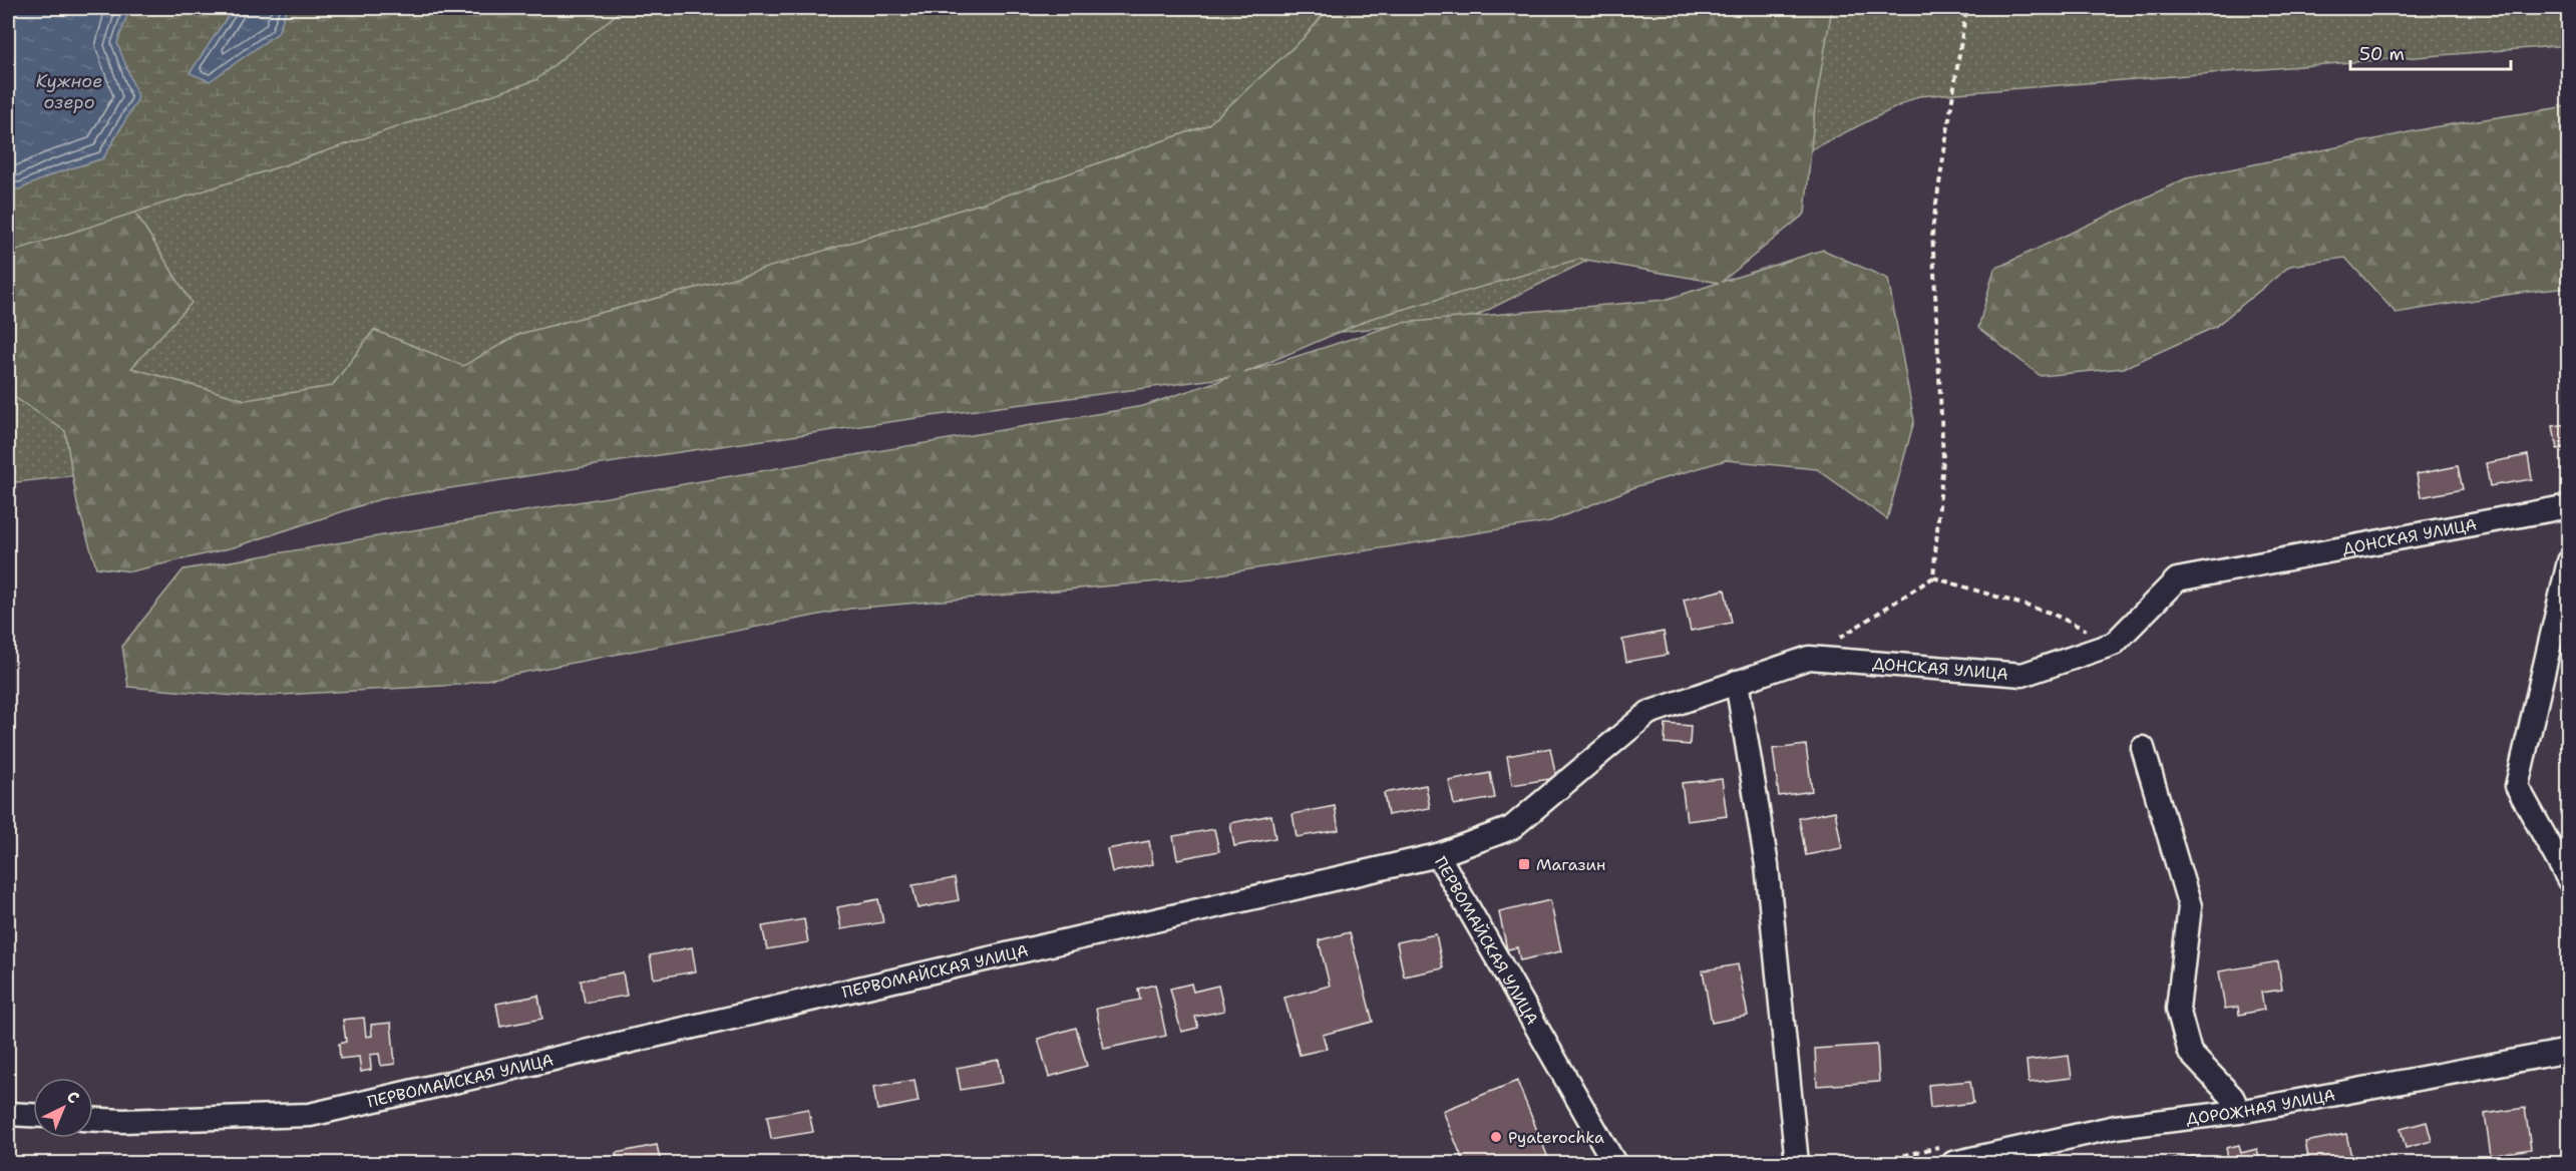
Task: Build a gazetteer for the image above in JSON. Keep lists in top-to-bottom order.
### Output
{
  "streets": {
    "street": ["ДОНСКАЯ УЛИЦА", "ПЕРВОМАЙСКАЯ УЛИЦА", "ДОРОЖНАЯ УЛИЦА"]
  },
  "crossings": [
    ["ДОНСКАЯ УЛИЦА", "ПЕРВОМАЙСКАЯ УЛИЦА"]
  ],
  "water": ["Кужное озеро"],
  "places": {
    "transit": ["Магазин"],
    "other": ["Pyaterochka"]
  },
  "scale_bar": "50 m",
  "north": "top right"
}
